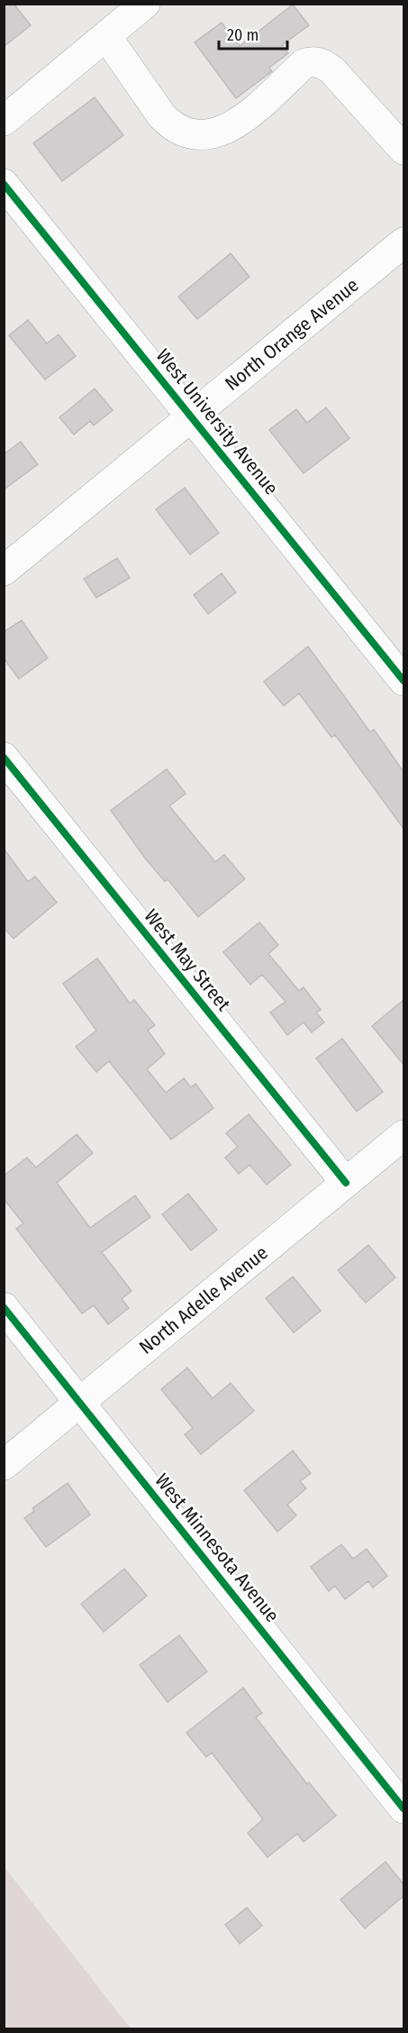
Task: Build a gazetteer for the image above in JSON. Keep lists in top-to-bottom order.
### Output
{
  "streets": {
    "street": [
      "North Orange Avenue",
      "West University Avenue",
      "West May Street",
      "North Adelle Avenue",
      "West Minnesota Avenue"
    ]
  },
  "crossings": [
    ["North Orange Avenue", "West University Avenue"],
    ["West May Street", "North Adelle Avenue"],
    ["North Adelle Avenue", "West Minnesota Avenue"]
  ],
  "scale_bar": "20 m"
}
